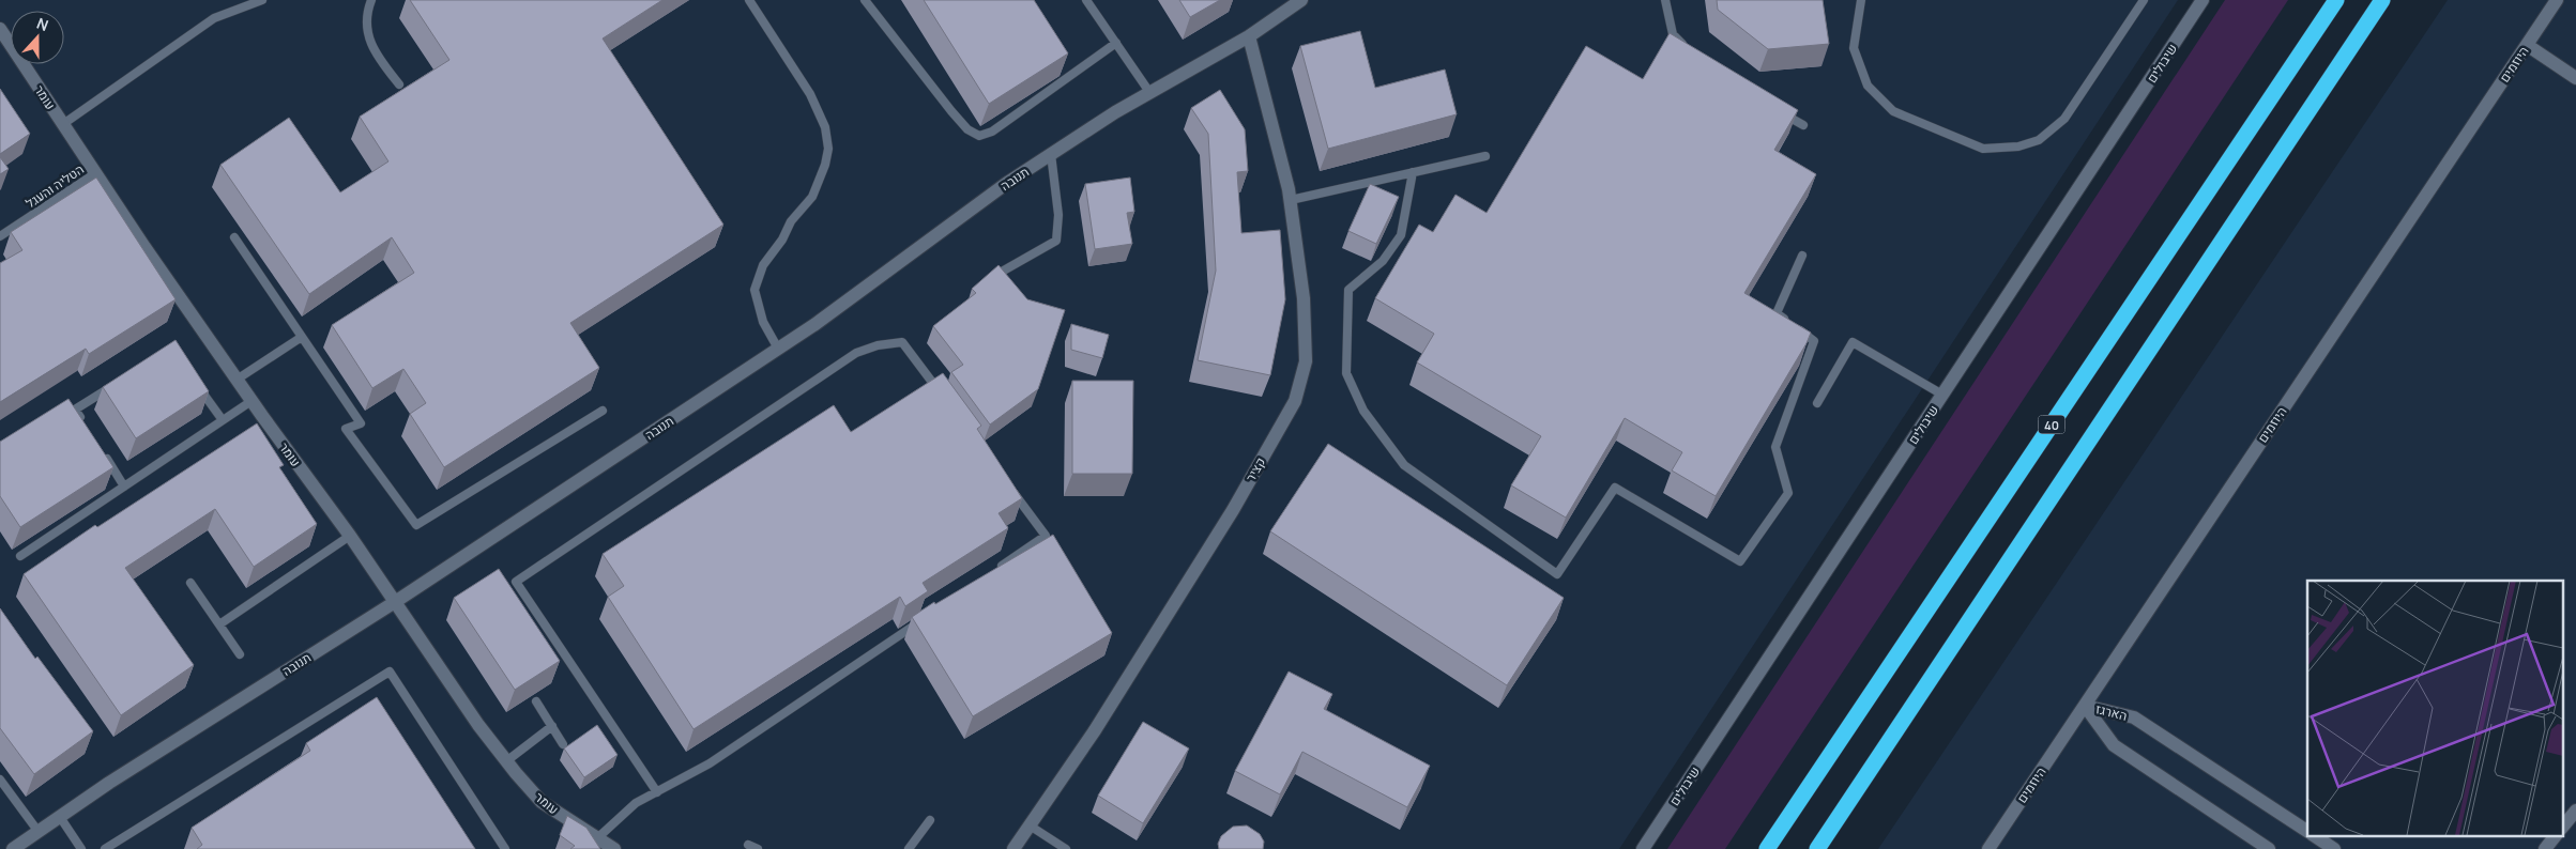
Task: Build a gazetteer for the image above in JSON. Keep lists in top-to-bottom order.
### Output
{
  "streets": {
    "highway": ["40"],
    "street": [
      "שיבולים",
      "היוזמים",
      "עומר",
      "תנובה",
      "קציר",
      "הארגז"
    ],
    "lane": ["הטליה והעגל"]
  },
  "crossings": [
    ["היוזמים", "הארגז"],
    ["עומר", "תנובה"],
    ["עומר", "הטליה והעגל"],
    ["תנובה", "קציר"]
  ],
  "north": "top"
}
